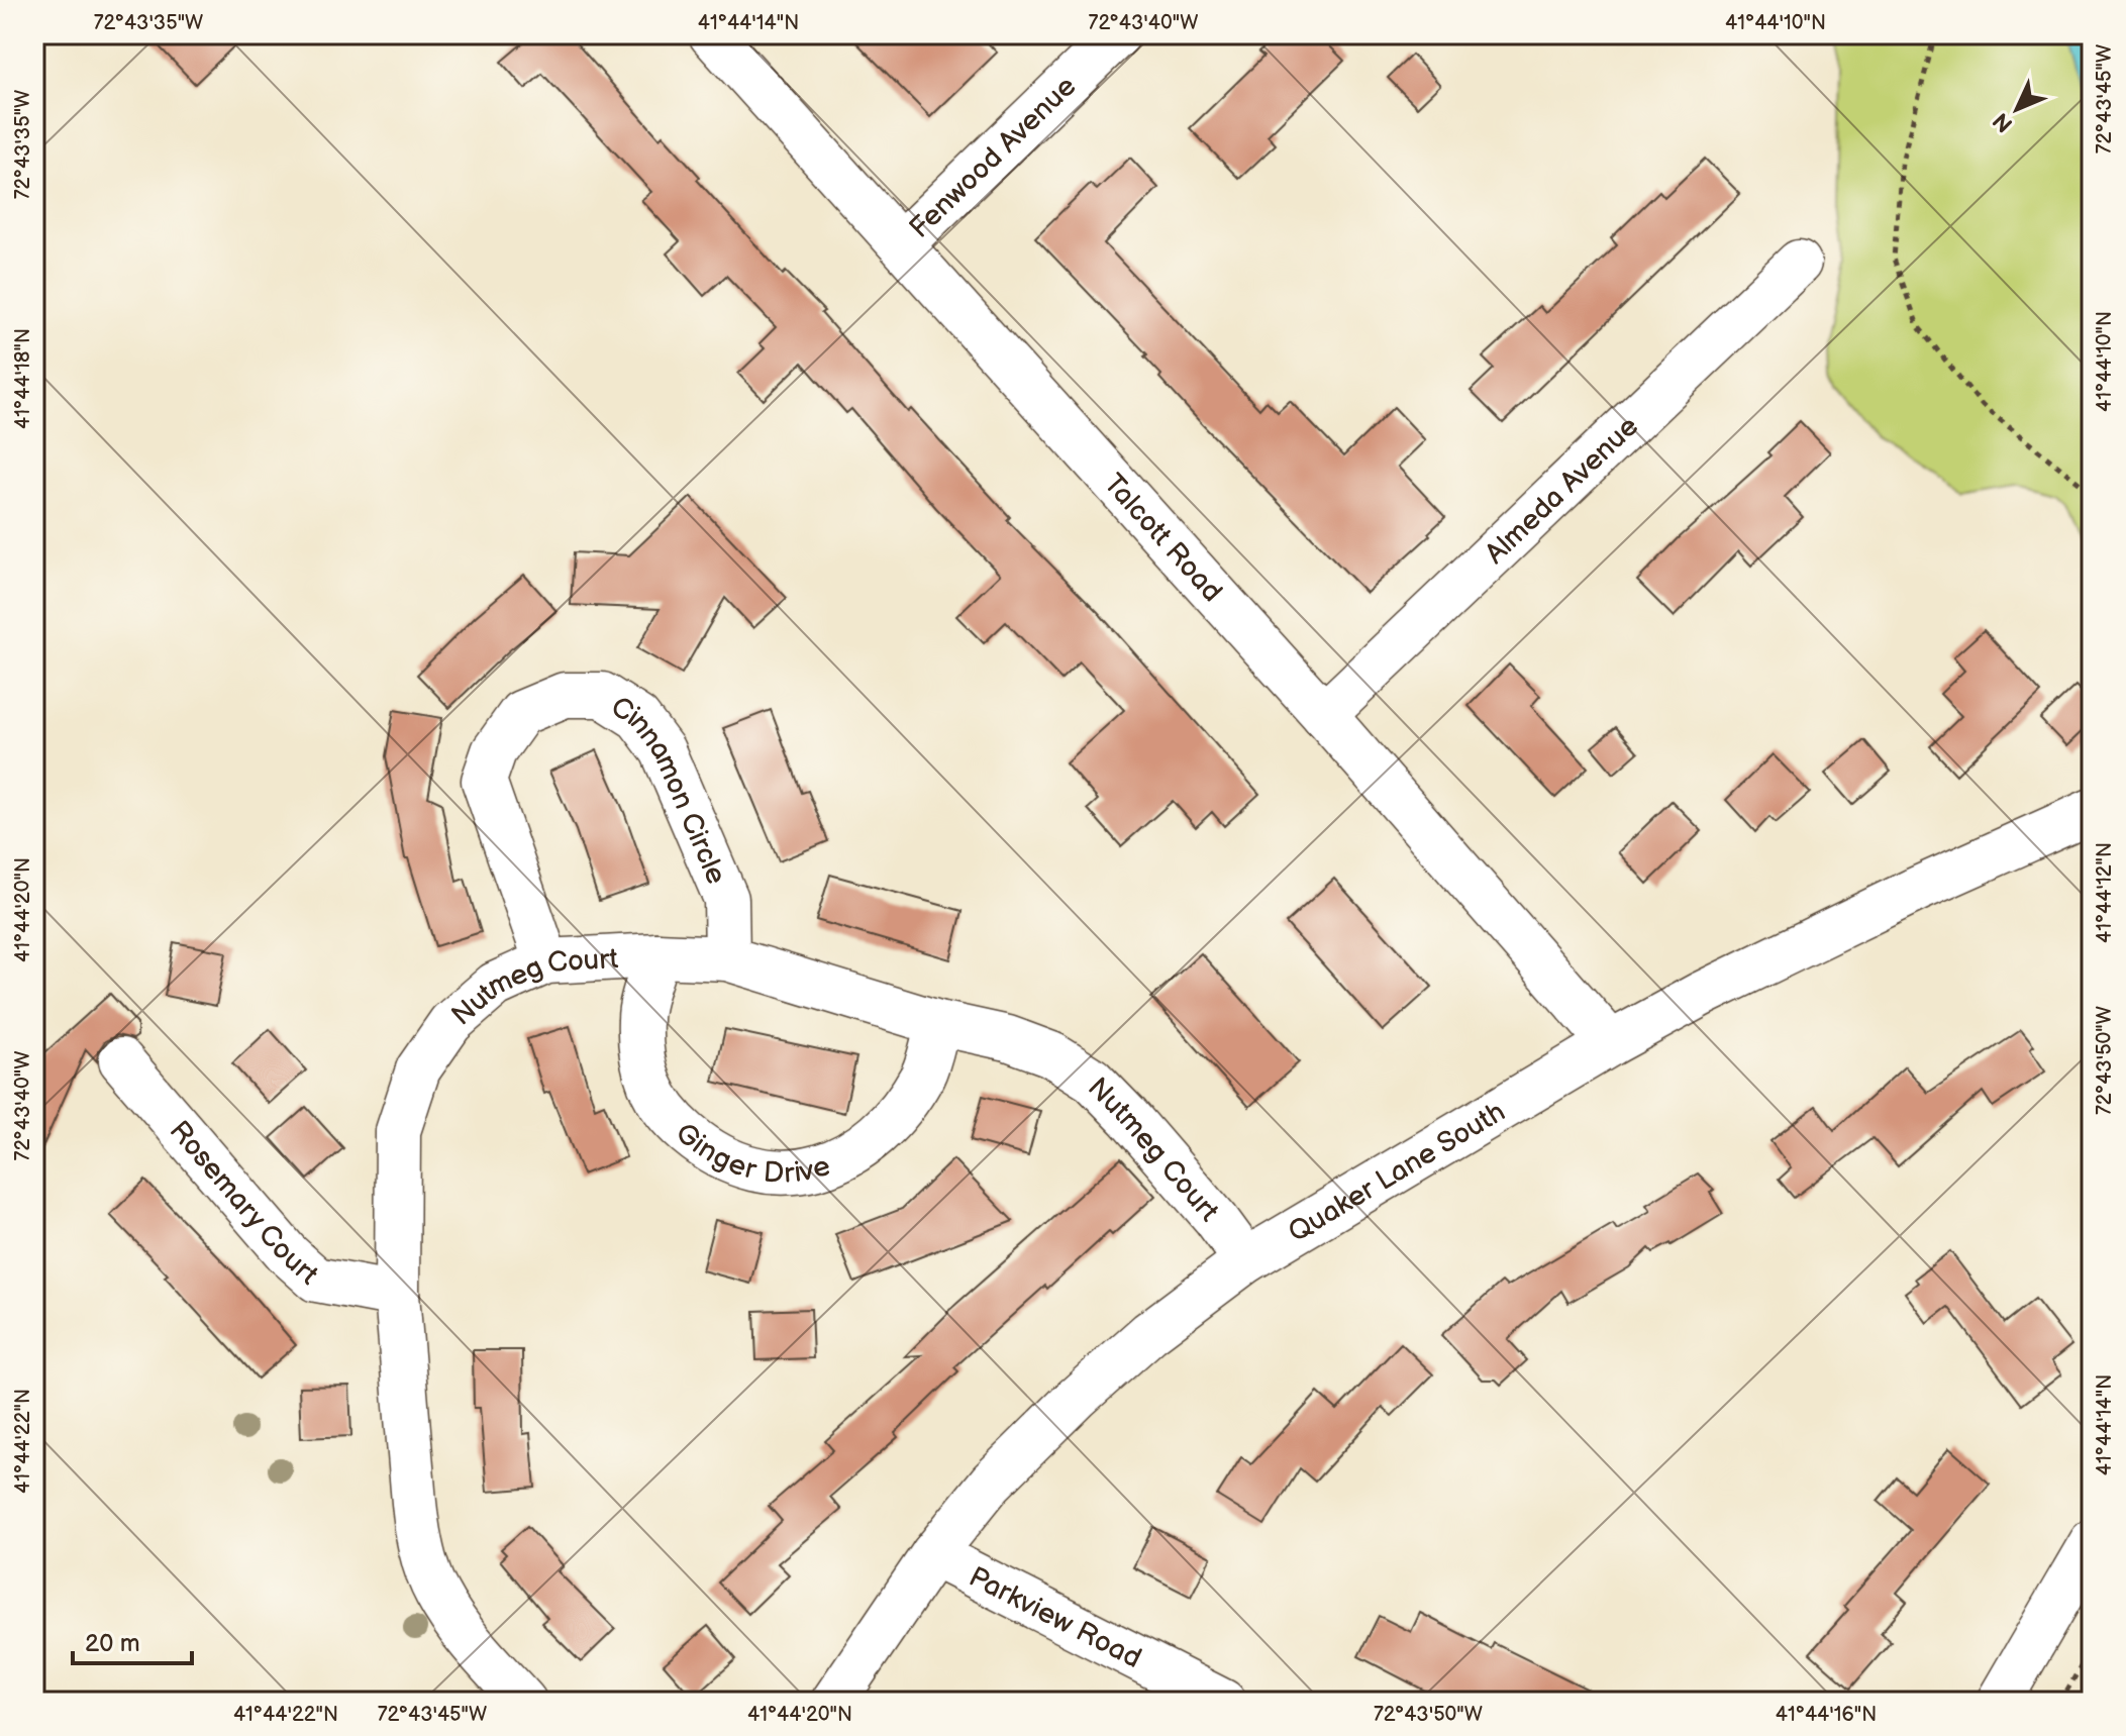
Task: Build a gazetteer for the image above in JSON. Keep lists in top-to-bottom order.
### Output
{
  "streets": {
    "street": [
      "Fenwood Avenue",
      "Almeda Avenue",
      "Talcott Road",
      "Cinnamon Circle",
      "Nutmeg Court",
      "Ginger Drive",
      "Quaker Lane South",
      "Rosemary Court",
      "Parkview Road"
    ]
  },
  "crossings": [
    ["Fenwood Avenue", "Talcott Road"],
    ["Almeda Avenue", "Talcott Road"],
    ["Talcott Road", "Quaker Lane South"],
    ["Cinnamon Circle", "Nutmeg Court"],
    ["Nutmeg Court", "Ginger Drive"],
    ["Nutmeg Court", "Quaker Lane South"],
    ["Nutmeg Court", "Rosemary Court"],
    ["Quaker Lane South", "Parkview Road"]
  ],
  "scale_bar": "20 m",
  "north": "bottom left",
  "coordinates": [
    "72°43'35\"W",
    "41°44'14\"N",
    "72°43'40\"W",
    "41°44'10\"N",
    "72°43'45\"W",
    "41°44'18\"N",
    "41°44'12\"N",
    "41°44'20\"N",
    "72°43'50\"W",
    "41°44'22\"N",
    "41°44'16\"N"
  ]
}
